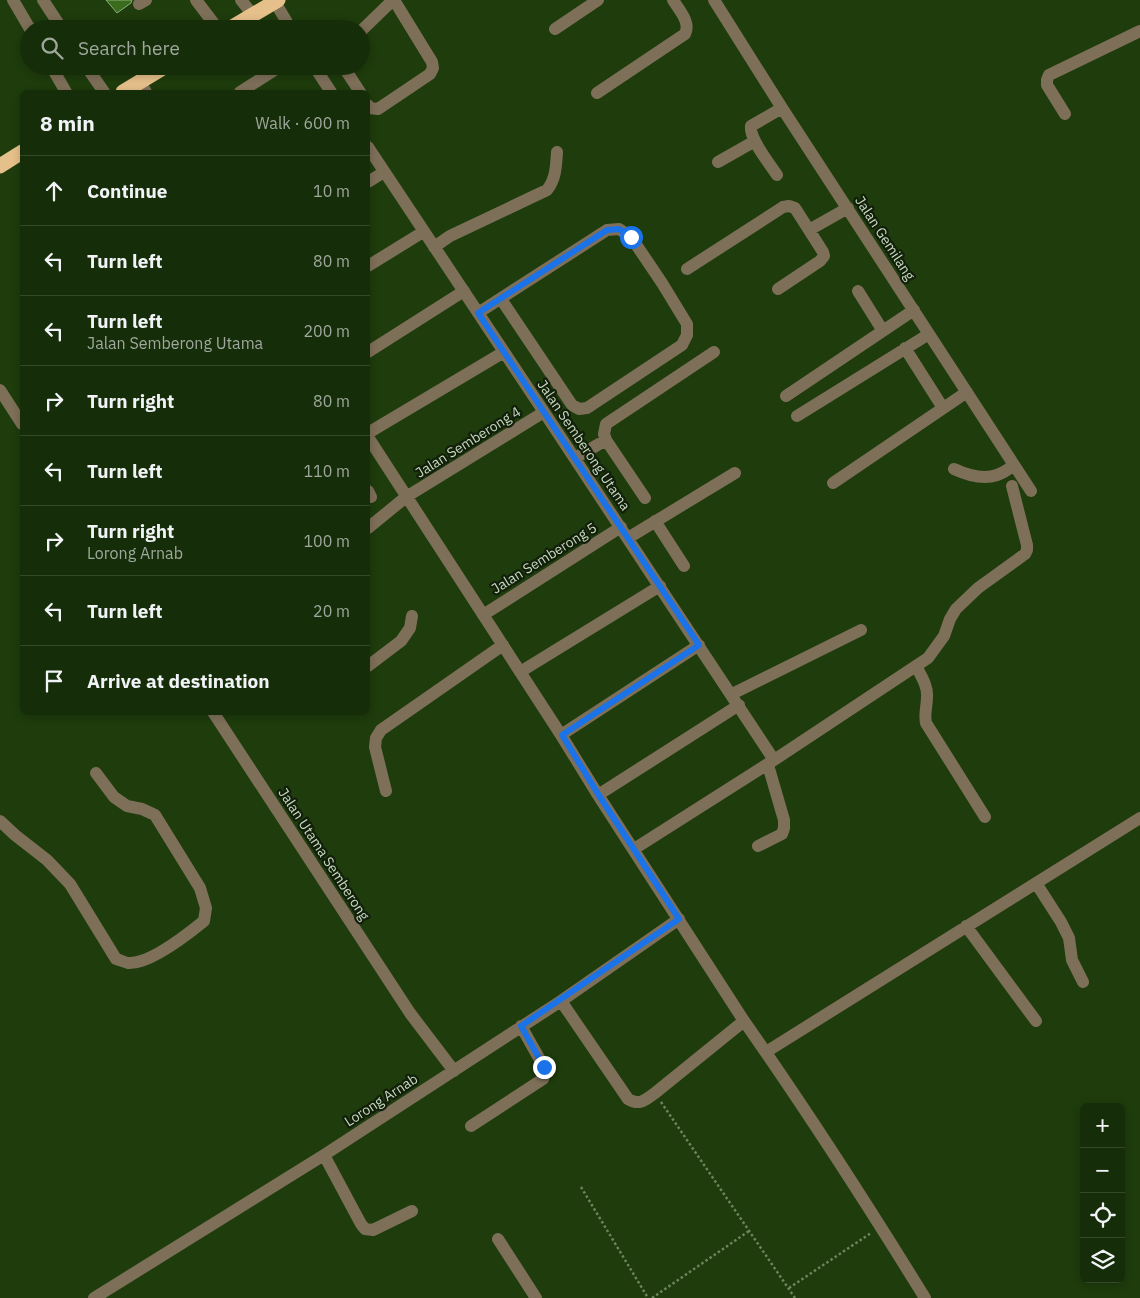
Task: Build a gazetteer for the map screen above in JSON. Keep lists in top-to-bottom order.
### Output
{
  "streets": {
    "street": [
      "Jalan Gemilang",
      "Jalan Semberong 4",
      "Jalan Semberong Utama",
      "Jalan Semberong 5",
      "Jalan Utama Semberong",
      "Lorong Arnab"
    ]
  },
  "crossings": [
    ["Jalan Semberong 4", "Jalan Semberong Utama"],
    ["Jalan Semberong Utama", "Jalan Semberong 5"],
    ["Jalan Utama Semberong", "Lorong Arnab"]
  ],
  "page": {
    "search": "Search here",
    "heading": ["8 min", "Walk · 600 m"],
    "list": [
      ["Continue", "10 m"],
      ["Turn left", "80 m"],
      ["Turn left", "Jalan Semberong Utama", "200 m"],
      ["Turn right", "80 m"],
      ["Turn left", "110 m"],
      ["Turn right", "Lorong Arnab", "100 m"],
      ["Turn left", "20 m"],
      "Arrive at destination"
    ],
    "map_buttons": ["+", "−"]
  }
}
